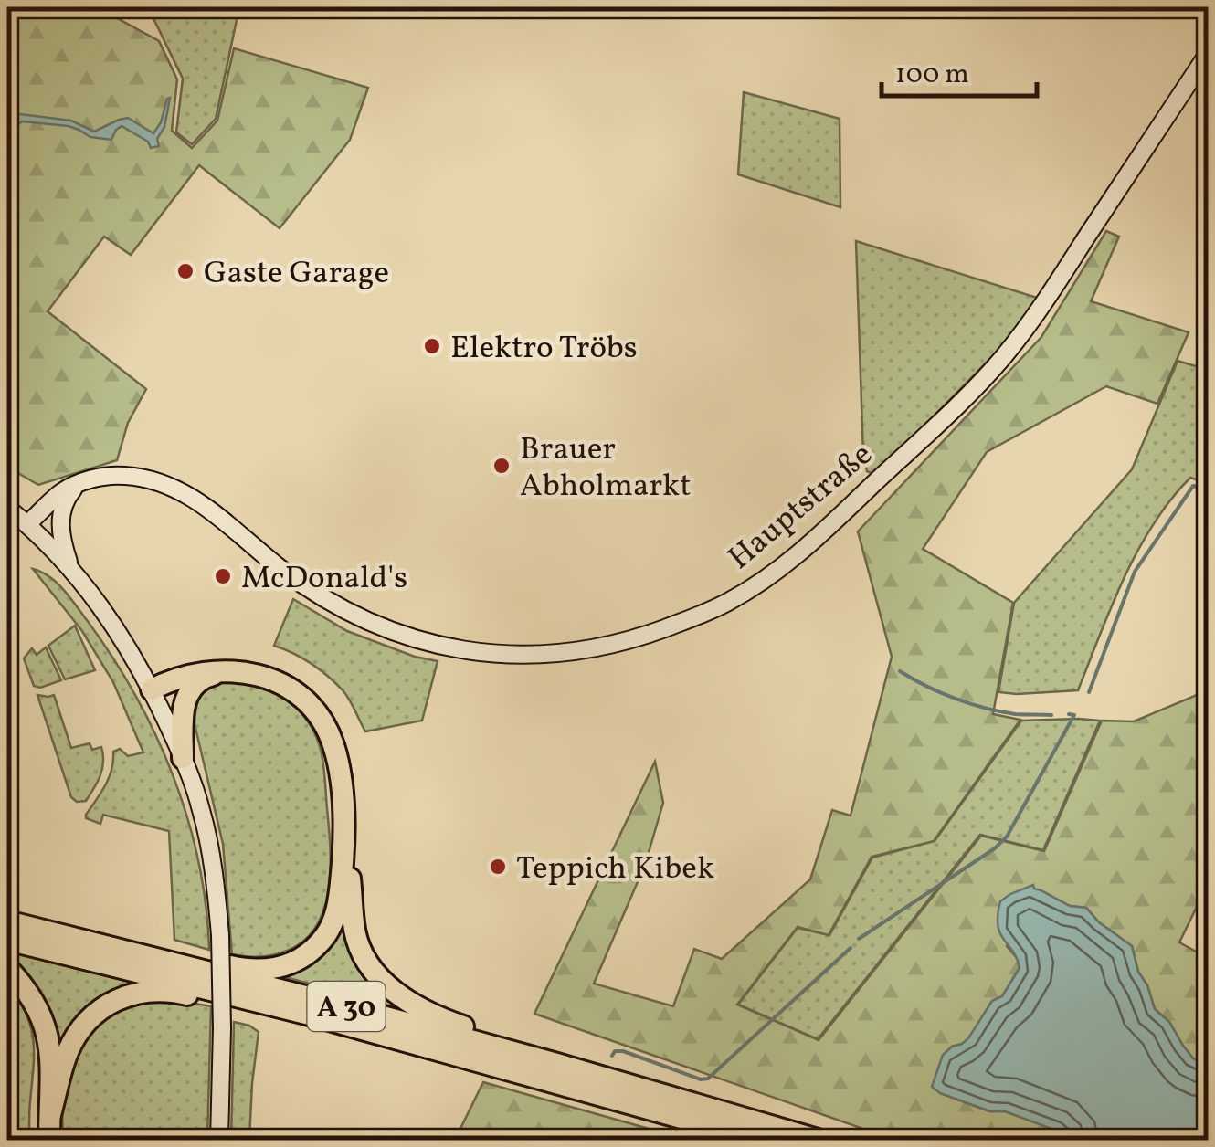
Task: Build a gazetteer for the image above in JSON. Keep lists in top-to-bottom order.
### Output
{
  "streets": {
    "highway": ["A 30"],
    "street": ["Hauptstraße"]
  },
  "places": [
    "Gaste Garage",
    "Elektro Tröbs",
    "Brauer Abholmarkt",
    "McDonald's",
    "Teppich Kibek"
  ],
  "scale_bar": "100 m"
}
